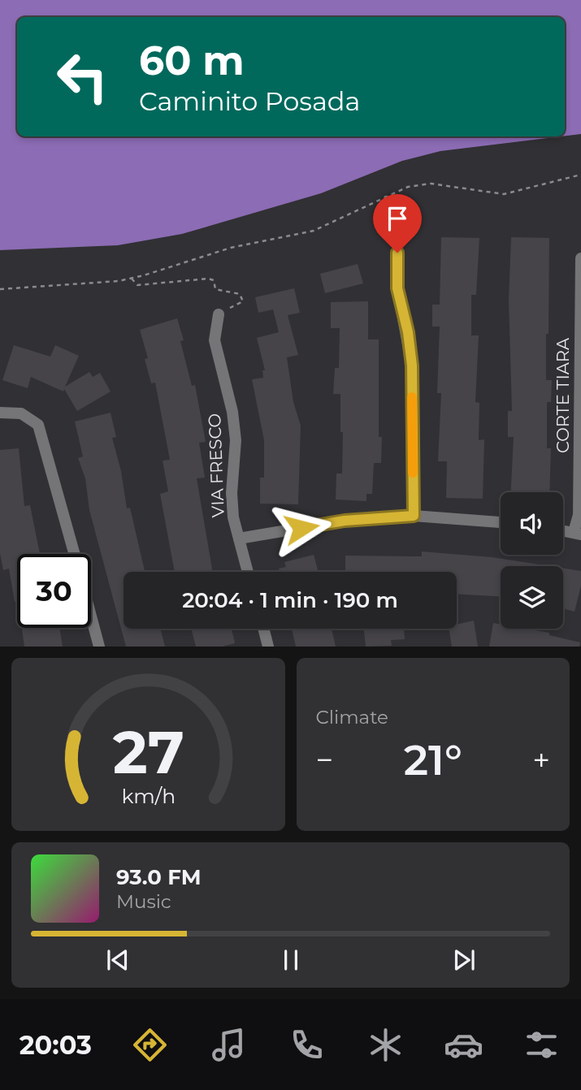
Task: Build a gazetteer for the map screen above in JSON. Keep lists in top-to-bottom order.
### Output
{
  "streets": {
    "street": ["CORTE TIARA", "VIA FRESCO"]
  },
  "page": {
    "turn": ["60 m", "Caminito Posada"],
    "limit": "30",
    "trip": "20:04 · 1 min · 190 m",
    "tile": "Climate",
    "heat": ["−", "21°", "+"],
    "song": ["93.0 FM", "Music"],
    "tabs": "20:03",
    "gauge": ["27", "km/h"]
  }
}
